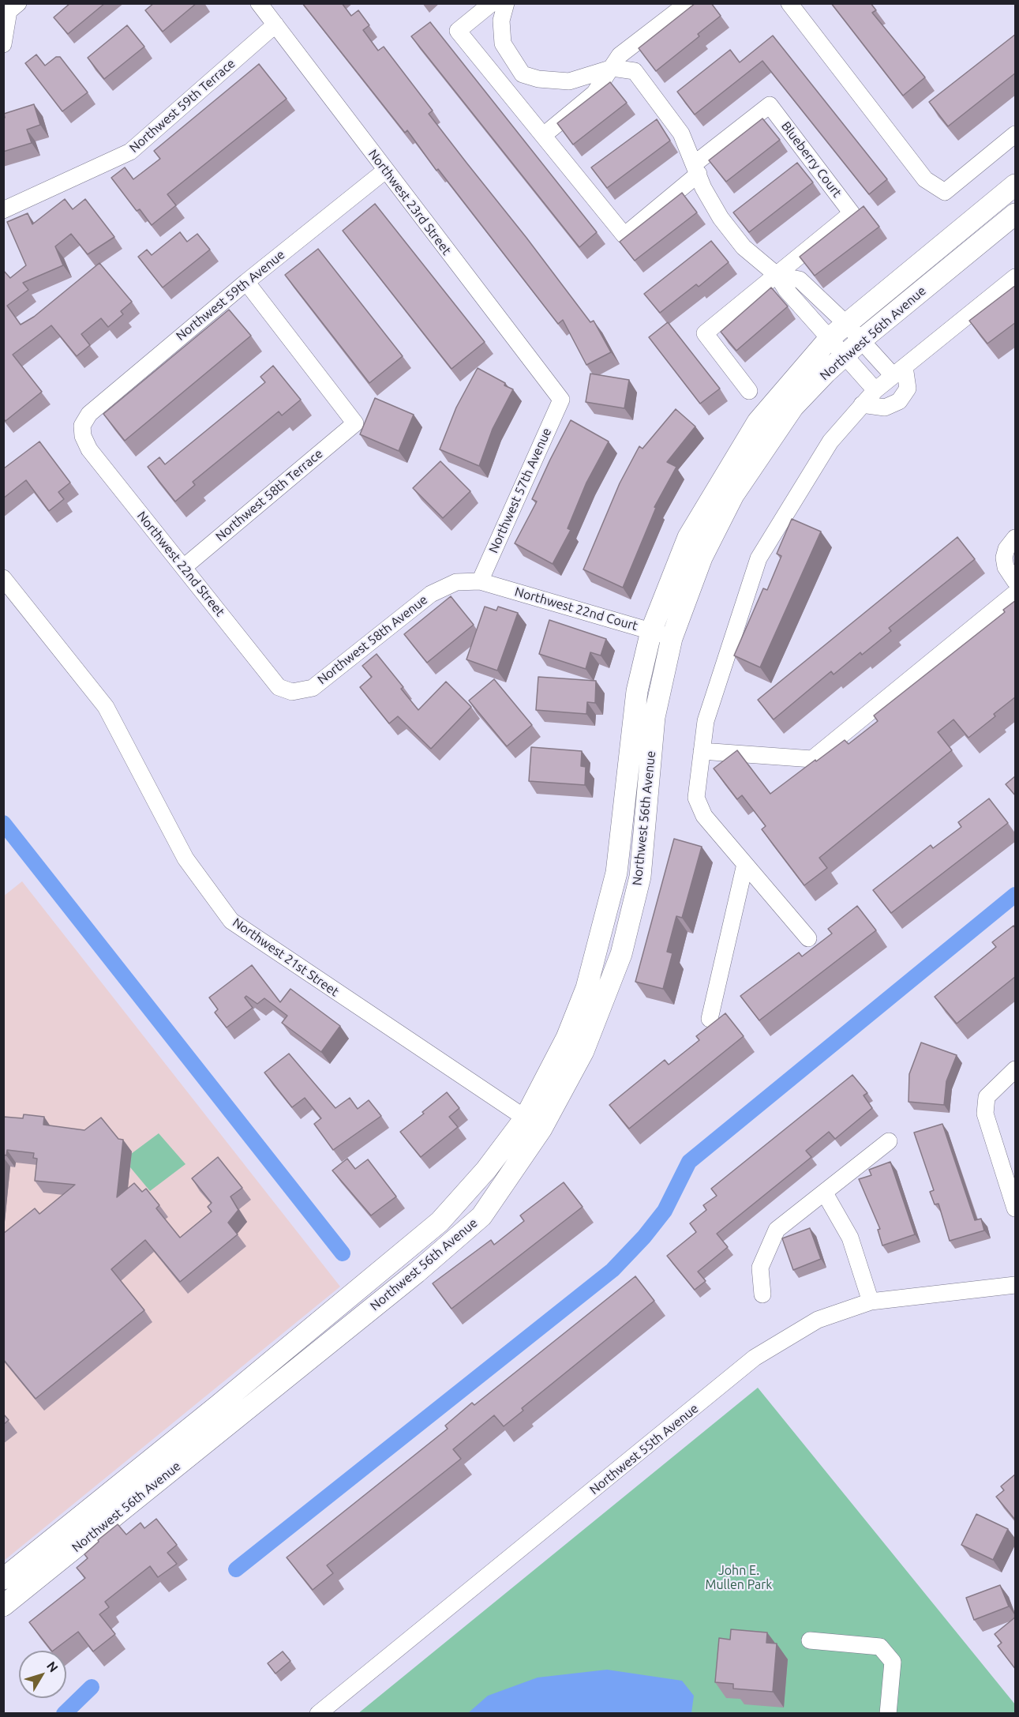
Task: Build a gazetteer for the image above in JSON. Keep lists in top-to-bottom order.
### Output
{
  "streets": {
    "street": [
      "Northwest 59th Terrace",
      "Blueberry Court",
      "Northwest 23rd Street",
      "Northwest 59th Avenue",
      "Northwest 56th Avenue",
      "Northwest 57th Avenue",
      "Northwest 58th Terrace",
      "Northwest 22nd Street",
      "Northwest 22nd Court",
      "Northwest 58th Avenue",
      "Northwest 21st Street",
      "Northwest 55th Avenue"
    ]
  },
  "crossings": [
    ["Northwest 59th Terrace", "Northwest 23rd Street"],
    ["Northwest 23rd Street", "Northwest 59th Avenue"],
    ["Northwest 23rd Street", "Northwest 57th Avenue"],
    ["Northwest 59th Avenue", "Northwest 58th Terrace"],
    ["Northwest 59th Avenue", "Northwest 22nd Street"],
    ["Northwest 56th Avenue", "Northwest 22nd Court"],
    ["Northwest 56th Avenue", "Northwest 21st Street"],
    ["Northwest 57th Avenue", "Northwest 22nd Court"],
    ["Northwest 57th Avenue", "Northwest 58th Avenue"],
    ["Northwest 58th Terrace", "Northwest 22nd Street"],
    ["Northwest 22nd Street", "Northwest 58th Avenue"],
    ["Northwest 22nd Court", "Northwest 58th Avenue"]
  ],
  "parks": ["John E. Mullen Park"],
  "north": "top right"
}
